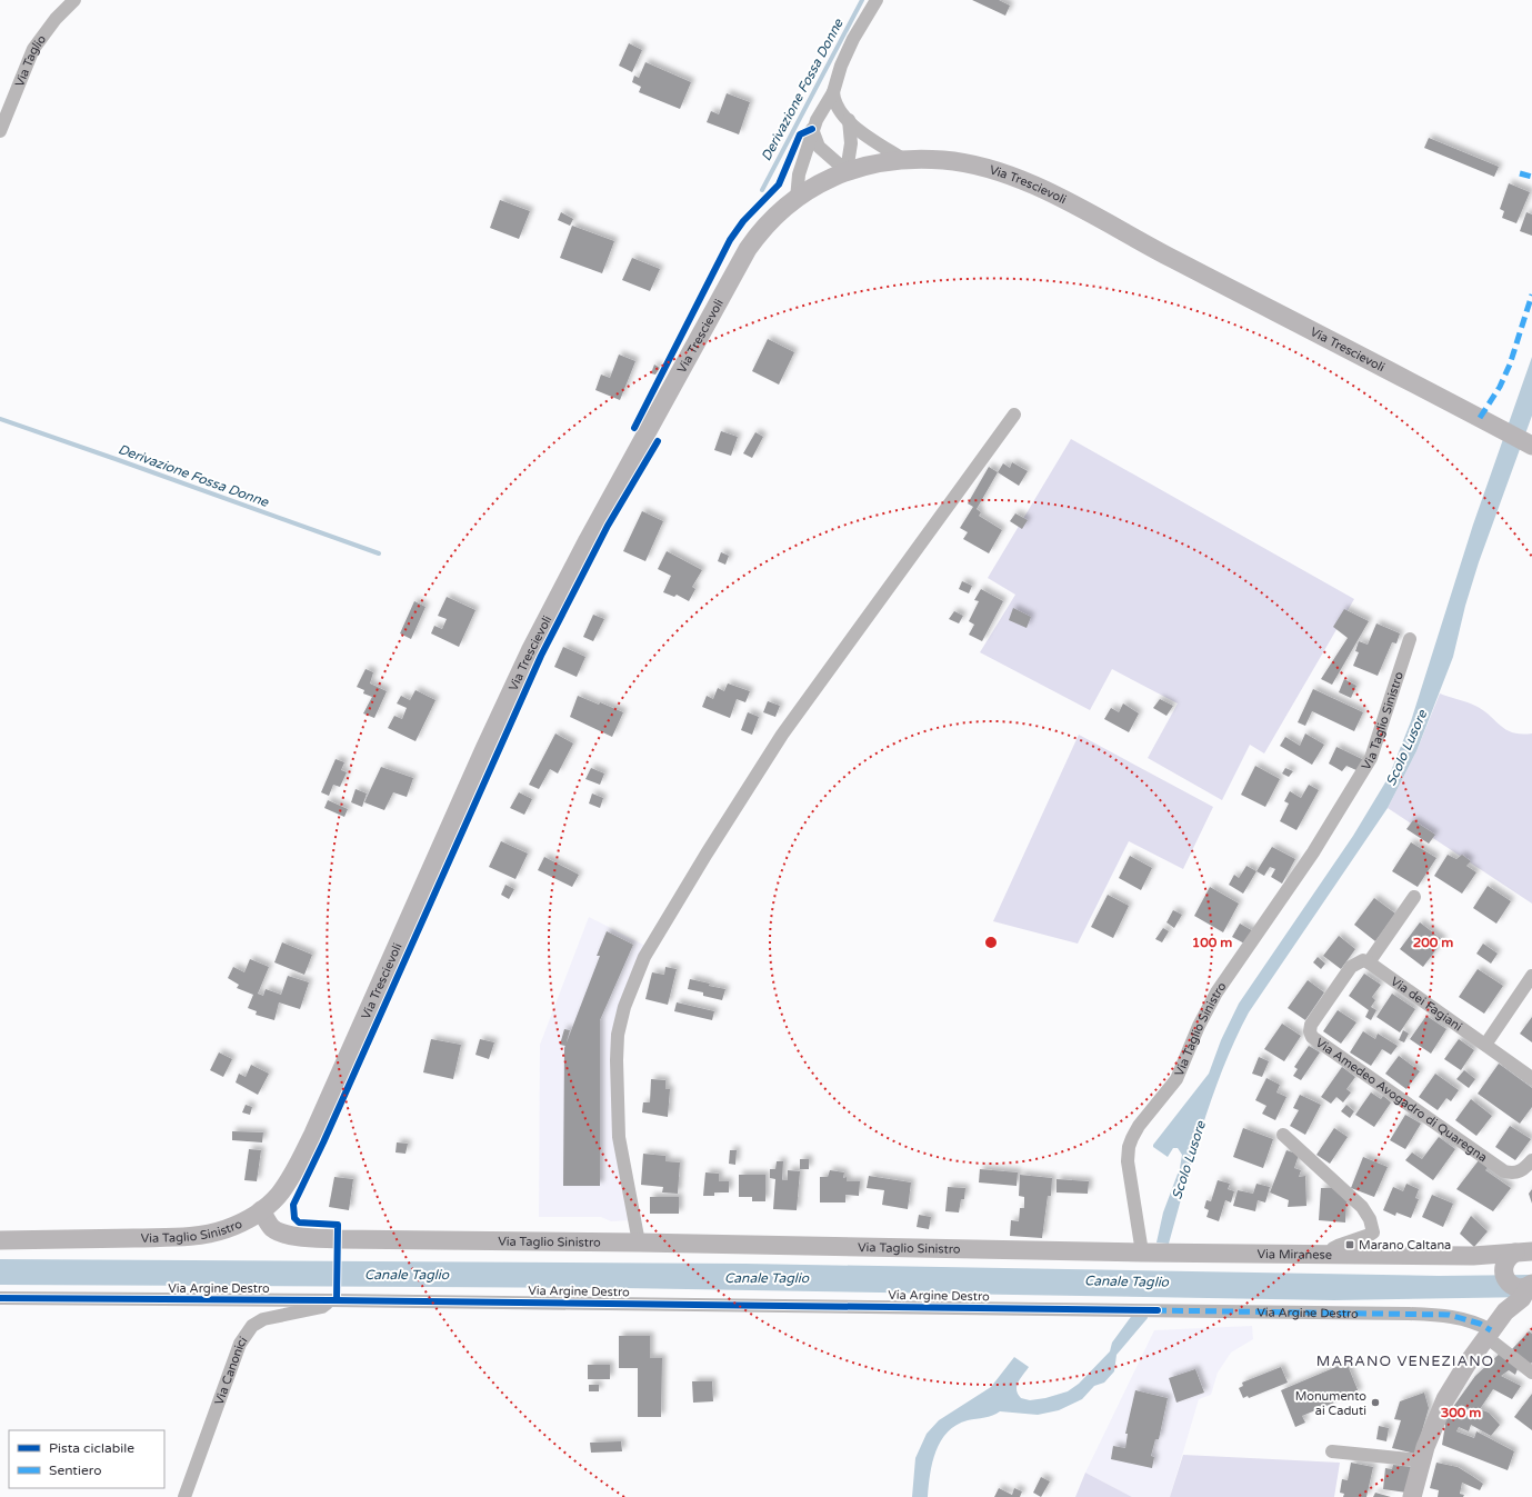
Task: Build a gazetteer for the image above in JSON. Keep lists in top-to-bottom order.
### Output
{
  "streets": {
    "main road": ["Via Trescievoli", "Via Taglio Sinistro", "Via Miranese"],
    "street": [
      "Via Taglio",
      "Via dei Fagiani",
      "Via Amedeo Avogadro di Quaregna",
      "Via Argine Destro",
      "Via Canonici"
    ]
  },
  "crossings": [
    ["Via Trescievoli", "Via Taglio Sinistro"],
    ["Via Taglio Sinistro", "Via Miranese"],
    ["Via dei Fagiani", "Via Amedeo Avogadro di Quaregna"],
    ["Via Argine Destro", "Via Canonici"]
  ],
  "districts": ["MARANO VENEZIANO"],
  "water": ["Derivazione Fossa Donne", "Scolo Lusore", "Canale Taglio"],
  "places": {
    "transit": ["Marano Caltana"],
    "other": ["Monumento ai Caduti"]
  },
  "legend": ["Pista ciclabile", "Sentiero"],
  "rings": ["100 m", "200 m", "300 m"]
}
